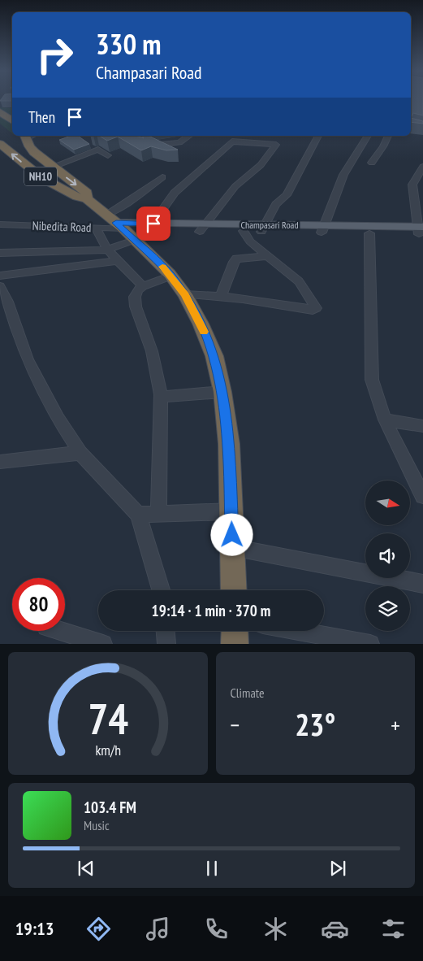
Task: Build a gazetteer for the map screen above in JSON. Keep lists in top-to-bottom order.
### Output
{
  "streets": {
    "highway": ["NH10"],
    "main road": ["Champasari Road"],
    "street": ["Nibedita Road"]
  },
  "crossings": [
    ["NH10", "Champasari Road"],
    ["NH10", "Nibedita Road"],
    ["Champasari Road", "Nibedita Road"]
  ],
  "north": "right",
  "page": {
    "turn": ["330 m", "Champasari Road"],
    "then": "Then",
    "limit": "80",
    "trip": "19:14 · 1 min · 370 m",
    "tile": "Climate",
    "heat": ["−", "23°", "+"],
    "song": ["103.4 FM", "Music"],
    "tabs": "19:13",
    "gauge": ["74", "km/h"]
  }
}
